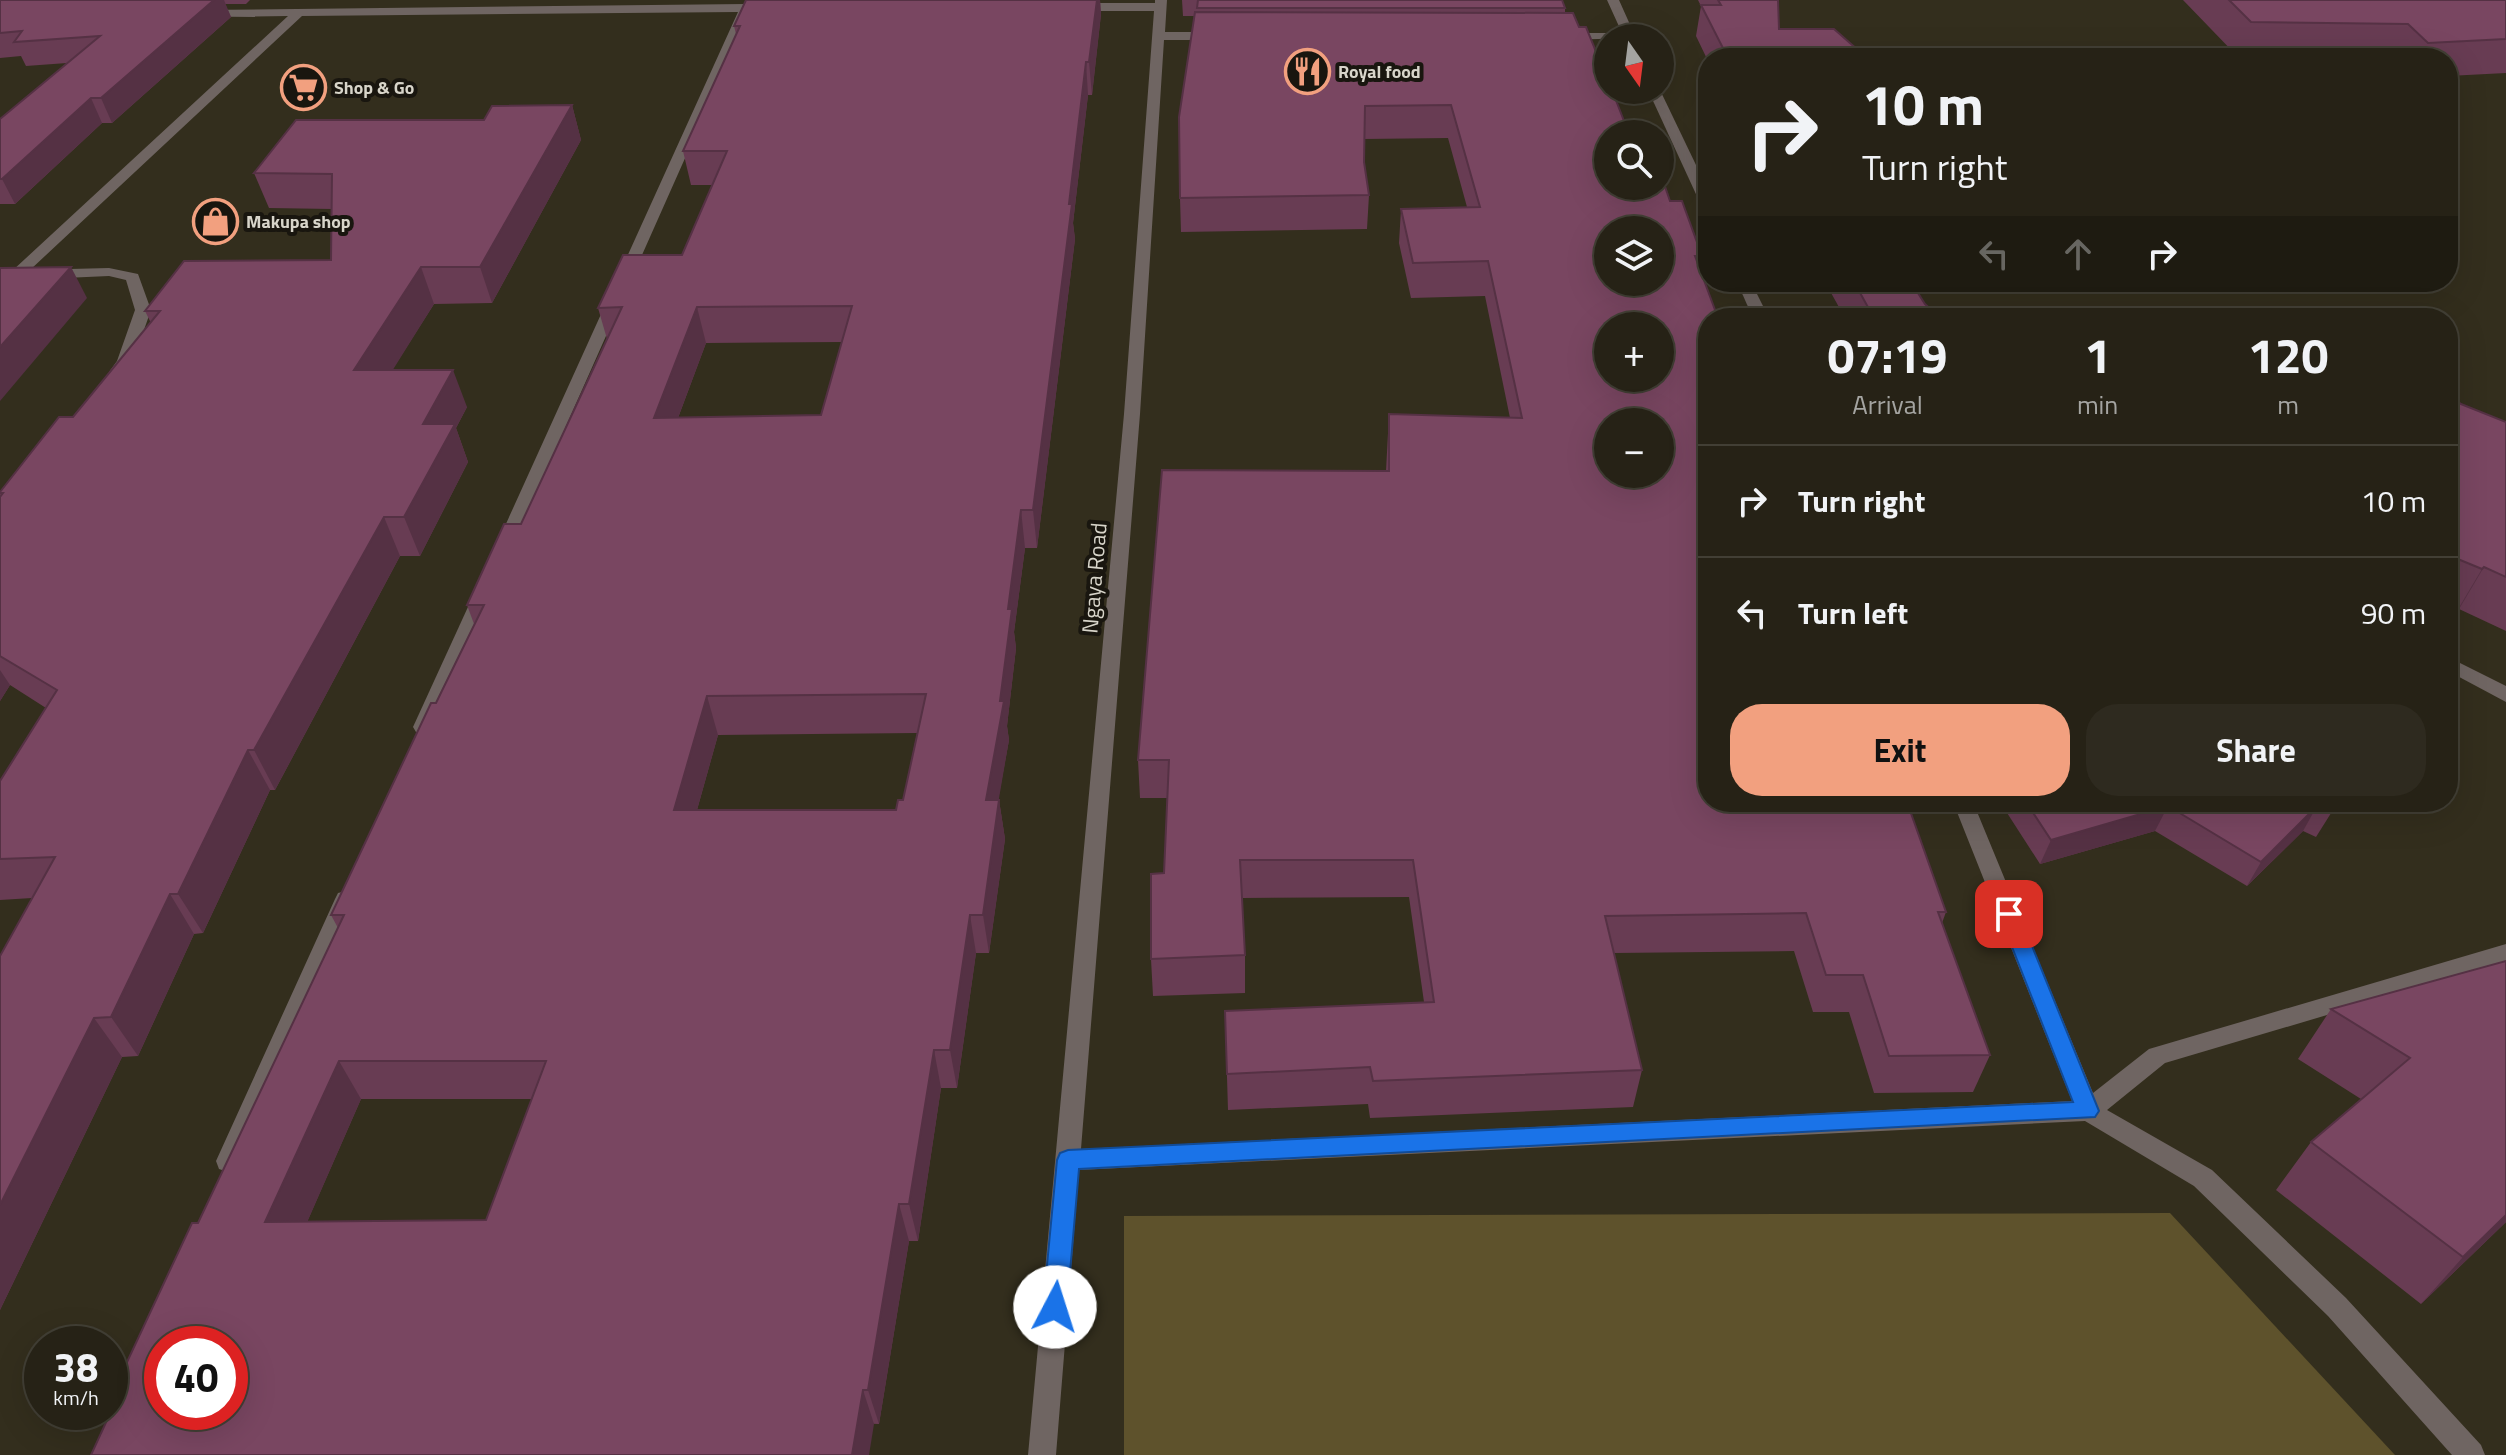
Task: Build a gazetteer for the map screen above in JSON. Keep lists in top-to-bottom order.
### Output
{
  "streets": {
    "street": ["Ngaya Road"]
  },
  "places": {
    "restaurant": ["Royal food"],
    "supermarket": ["Shop & Go"],
    "shop": ["Makupa shop"]
  },
  "north": "bottom",
  "page": {
    "map_buttons": ["+", "−"],
    "turn": ["10 m", "Turn right"],
    "eta": [
      "07:19",
      "Arrival",
      "1",
      "min",
      "120",
      "m"
    ],
    "list": [
      {
        "name": "Turn right",
        "value": "10 m"
      },
      {
        "name": "Turn left",
        "value": "90 m"
      }
    ],
    "buttons": ["Exit", "Share"],
    "speed": "38 km/h",
    "limit": "40"
  }
}
